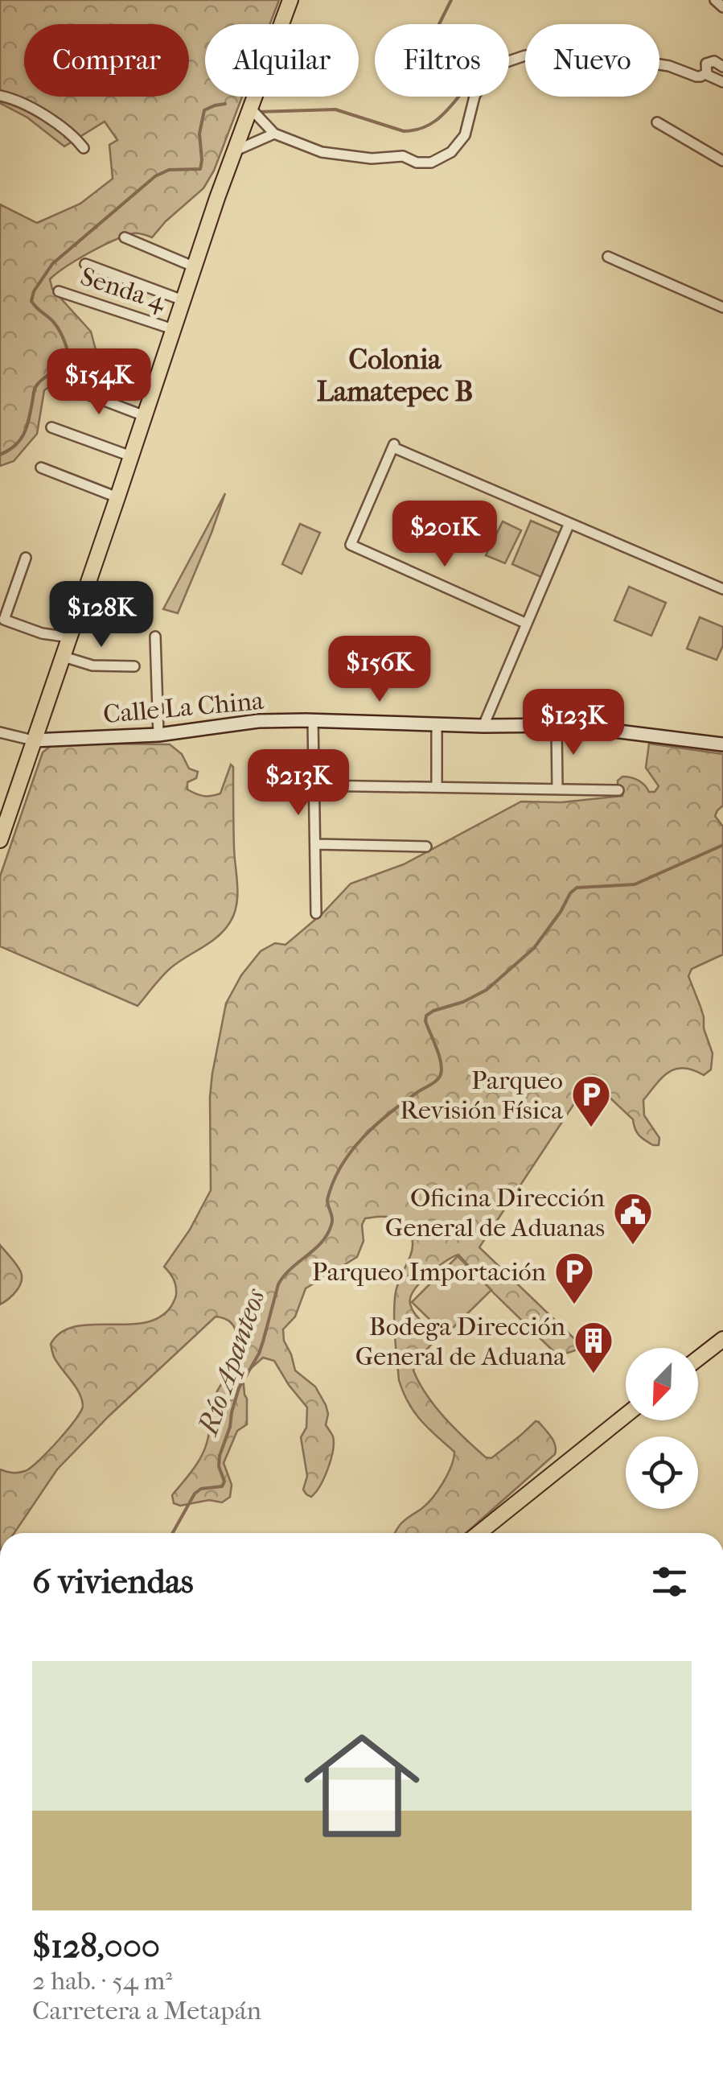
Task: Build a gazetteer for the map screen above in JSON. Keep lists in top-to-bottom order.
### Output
{
  "streets": {
    "main road": ["Calle La China"],
    "street": ["Senda 4"]
  },
  "districts": ["Colonia Lamatepec B"],
  "water": ["Río Apanteos"],
  "places": {
    "parking": ["Parqueo Revisión Física", "Parqueo Importación"],
    "public building": ["Oficina Dirección General de Aduanas"],
    "building": ["Bodega Dirección General de Aduana"]
  },
  "north": "bottom left",
  "page": {
    "chip": [
      "Comprar",
      "Alquilar",
      "Filtros",
      "Nuevo"
    ],
    "price": [
      "$154K",
      "$201K",
      "$128K",
      "$156K",
      "$123K",
      "$213K"
    ],
    "heading": "6 viviendas",
    "list": [
      {
        "name": "$128,000",
        "note": "2 hab. · 54 m² · Carretera a Metapán"
      }
    ]
  }
}
